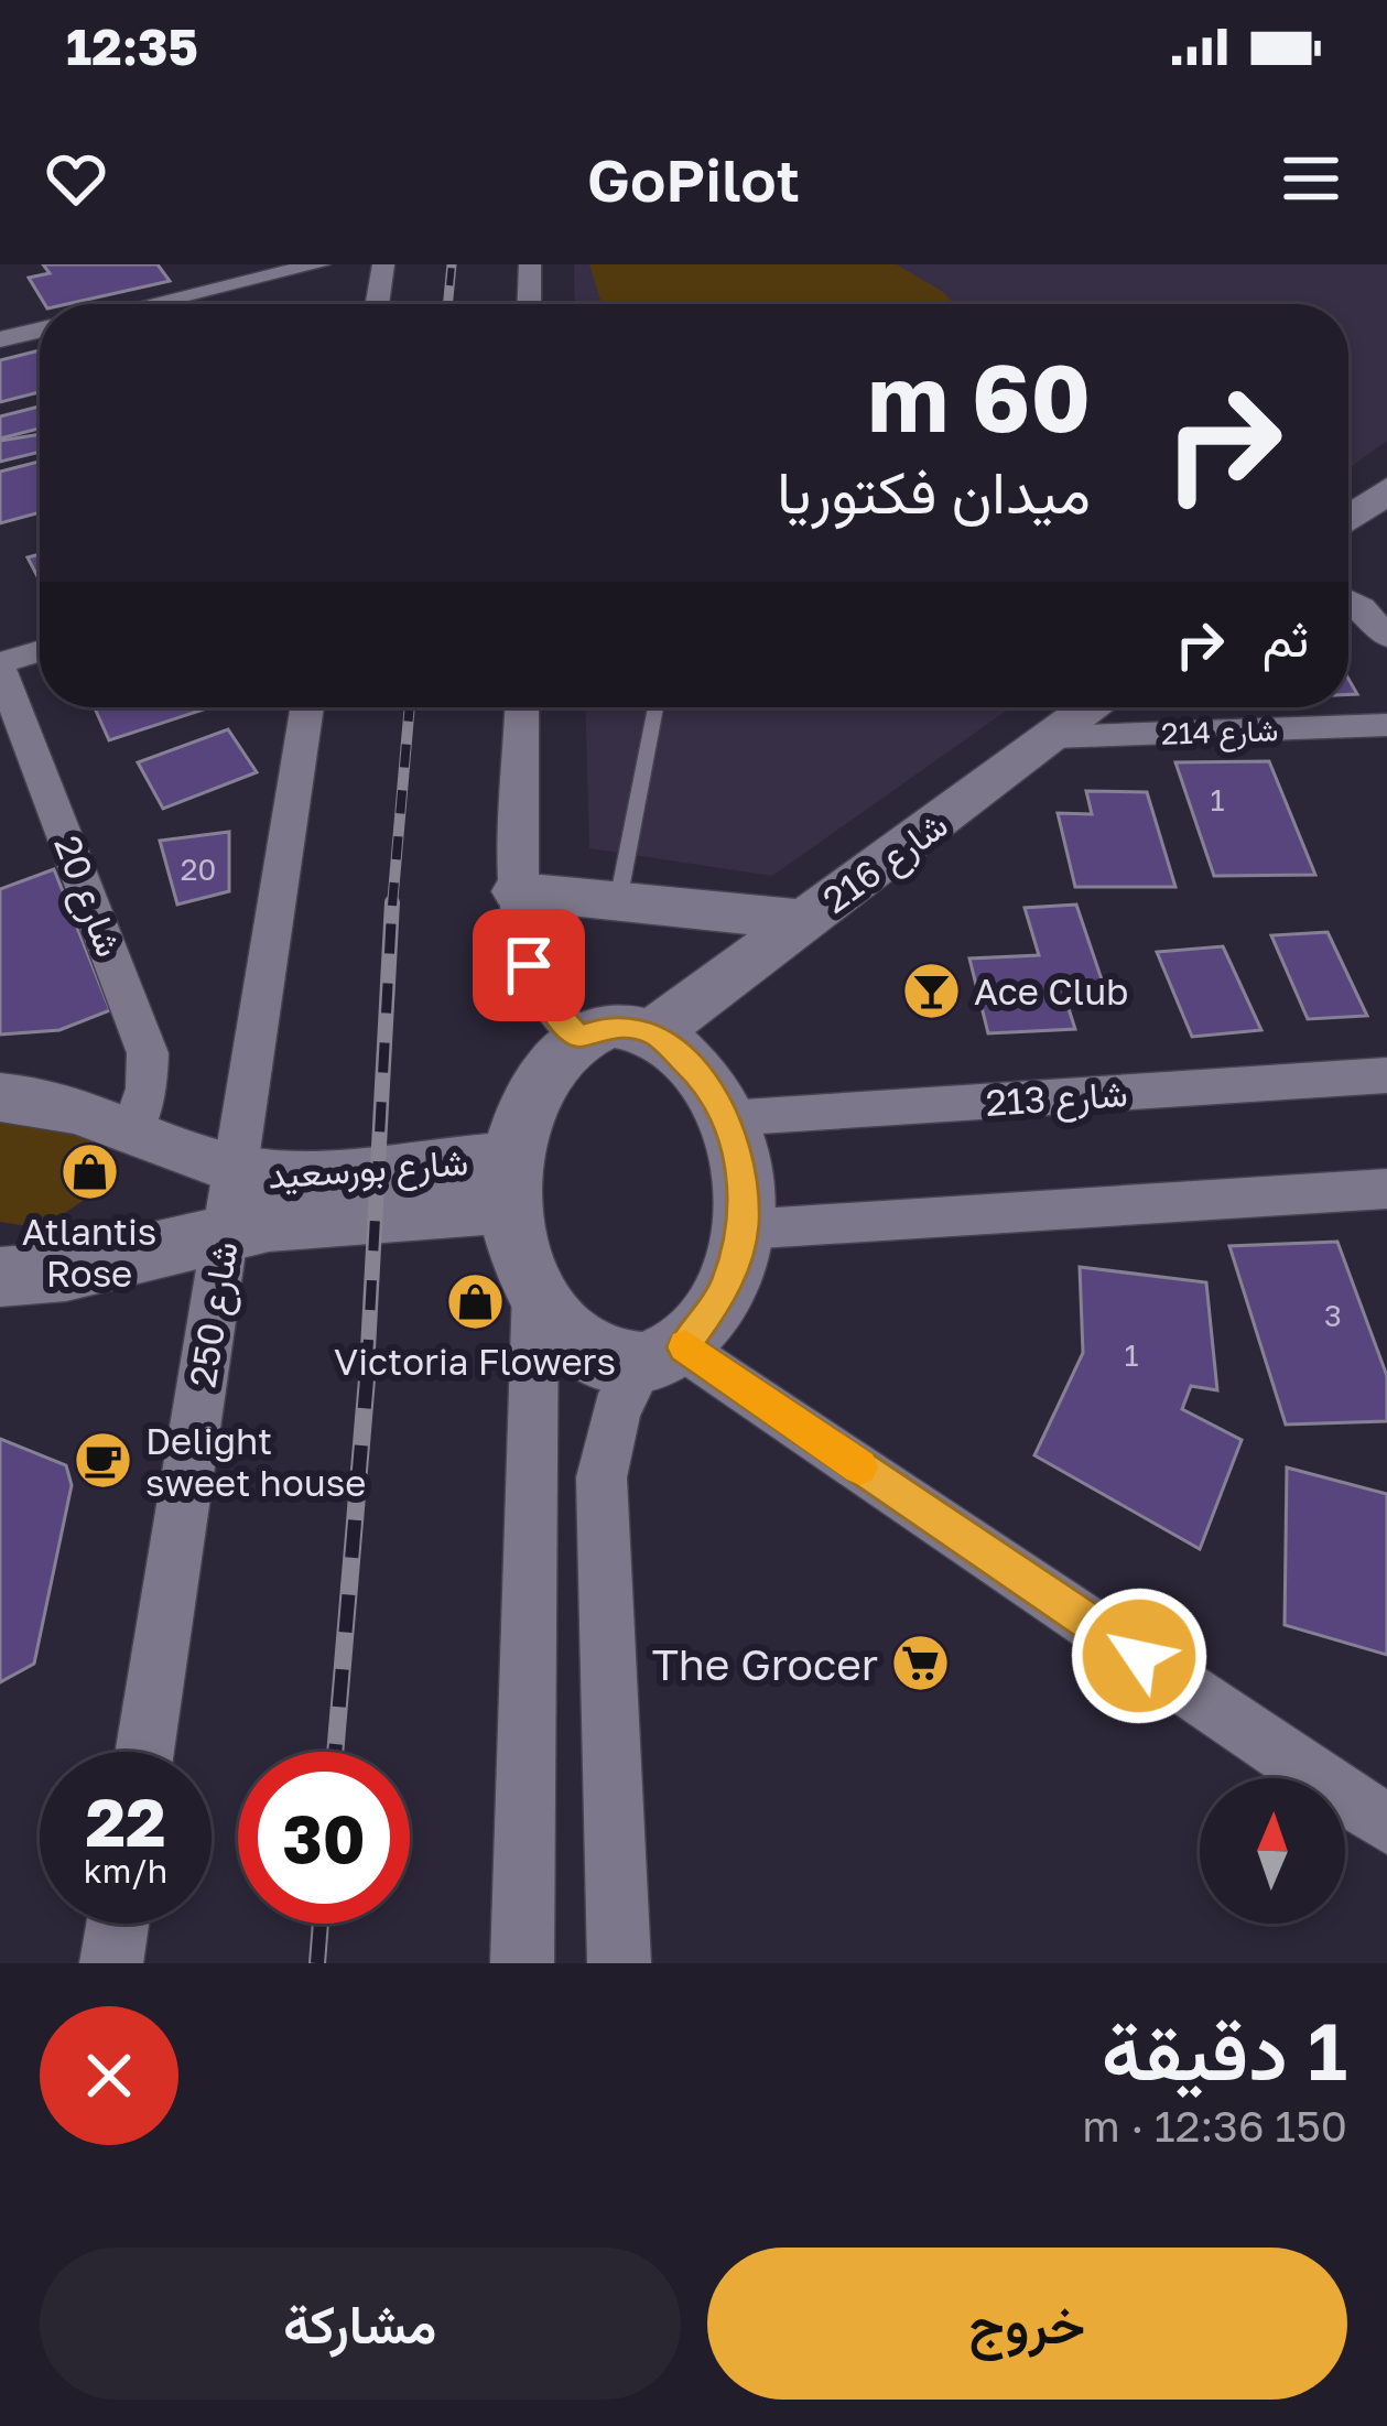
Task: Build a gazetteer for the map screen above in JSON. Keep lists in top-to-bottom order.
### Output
{
  "streets": {
    "main road": ["شارع 216", "شارع بورسعيد"],
    "street": [
      "شارع 214",
      "شارع 20",
      "شارع 213",
      "شارع 250"
    ]
  },
  "crossings": [
    ["شارع 214", "شارع 216"],
    ["شارع 216", "شارع 213"],
    ["شارع 216", "شارع بورسعيد"],
    ["شارع 20", "شارع بورسعيد"],
    ["شارع 213", "شارع بورسعيد"],
    ["شارع بورسعيد", "شارع 250"]
  ],
  "places": {
    "bar": ["Ace Club"],
    "shop": ["Atlantis Rose", "Victoria Flowers"],
    "cafe": ["Delight sweet house"],
    "supermarket": ["The Grocer"]
  },
  "house_numbers": [
    "1",
    "20",
    "3",
    "1"
  ],
  "north": "top",
  "page": {
    "status": "12:35",
    "header": "GoPilot",
    "turn": ["60 m", "ميدان فكتوريا"],
    "then": "ثم",
    "speed": "22 km/h",
    "limit": "30",
    "heading": ["1 دقيقة", "150 m · 12:36"],
    "buttons": ["خروج", "مشاركة"]
  }
}
